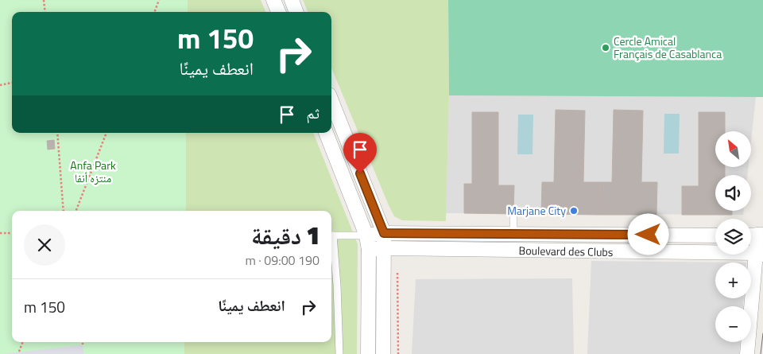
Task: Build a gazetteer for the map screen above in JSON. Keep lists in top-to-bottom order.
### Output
{
  "streets": {
    "street": ["Boulevard des Clubs"]
  },
  "parks": ["Anfa Park منتزه أنفا"],
  "places": ["Cercle Amical Français de Casablanca", "Marjane City"],
  "north": "top left",
  "page": {
    "turn": ["150 m", "انعطف يمينًا"],
    "then": "ثم",
    "map_buttons": ["+", "−"],
    "heading": ["1 دقيقة", "190 m · 09:00"],
    "list": [
      {
        "name": "انعطف يمينًا",
        "value": "150 m"
      }
    ]
  }
}
